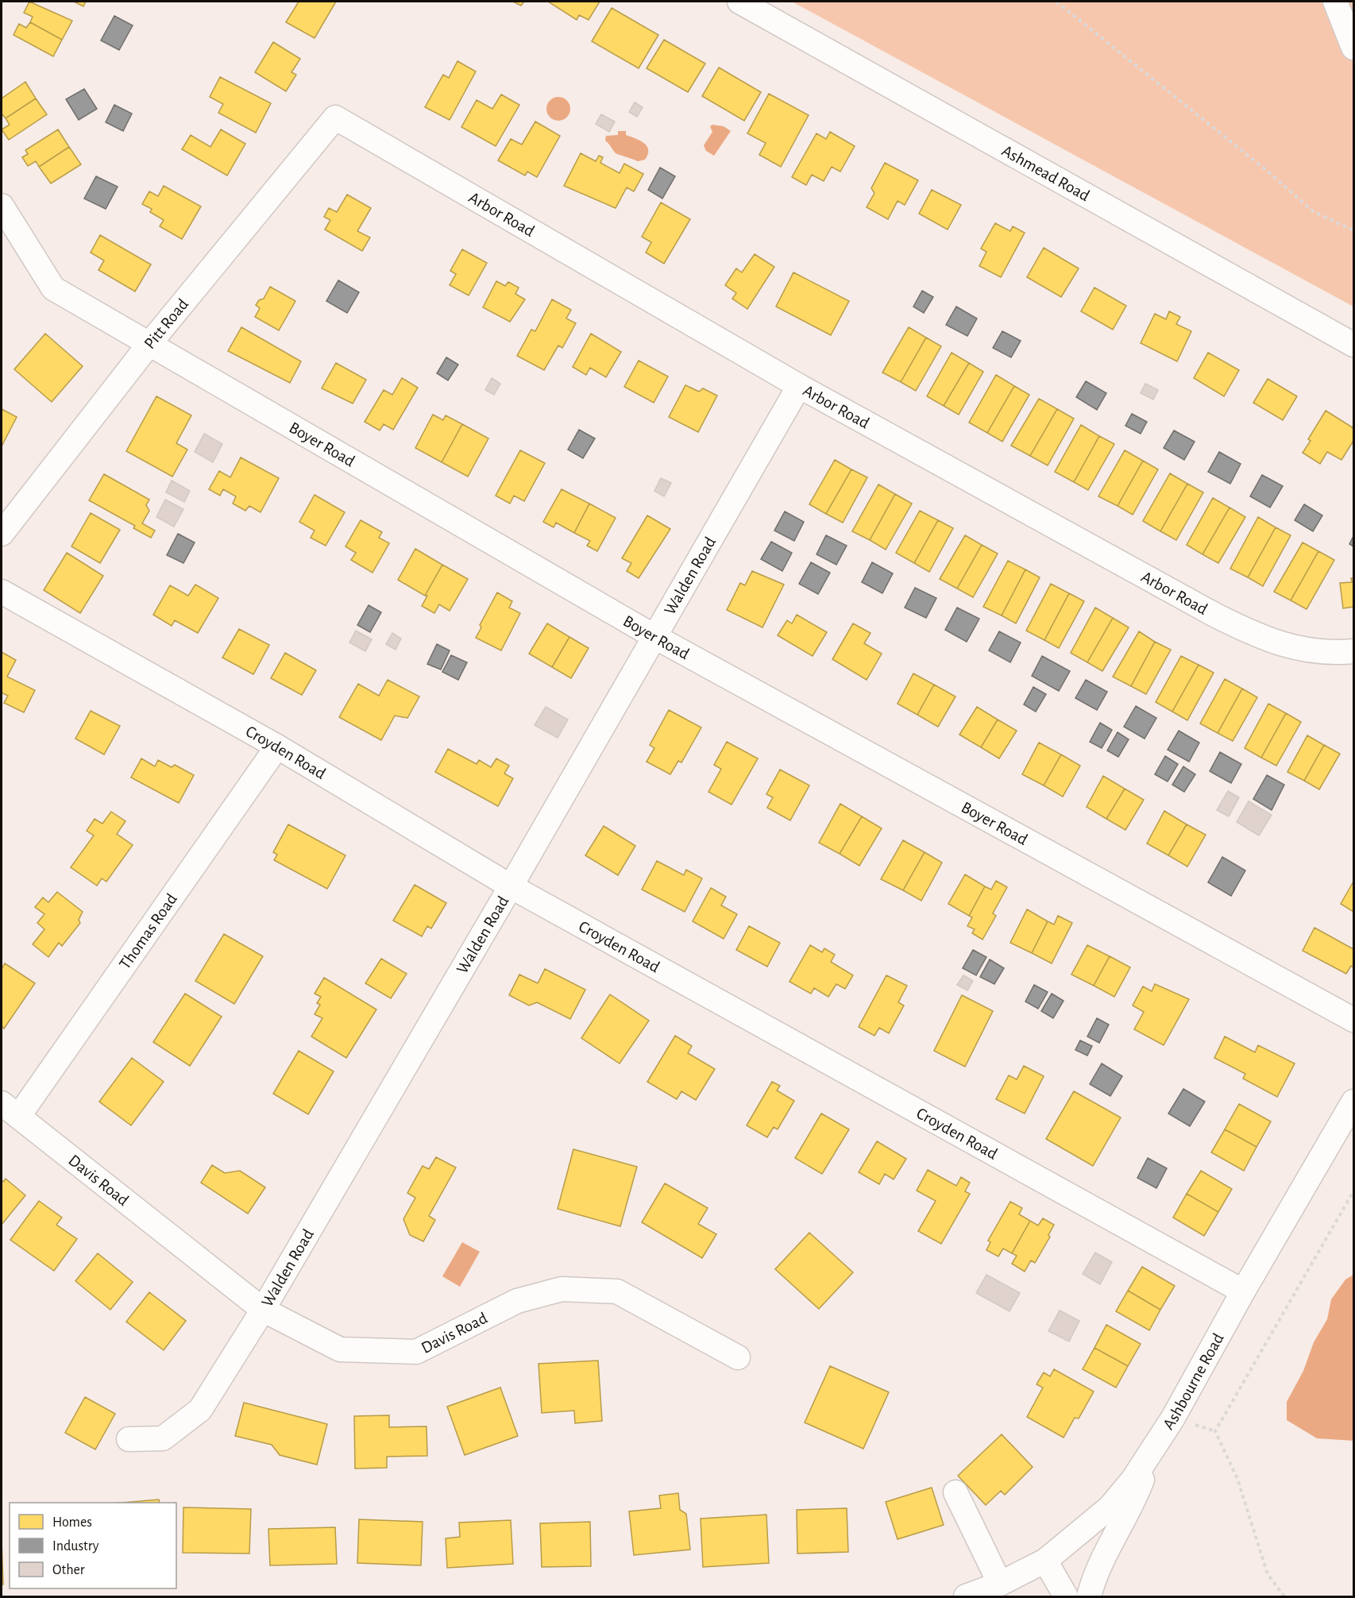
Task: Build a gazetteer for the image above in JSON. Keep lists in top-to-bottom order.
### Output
{
  "streets": {
    "street": [
      "Ashmead Road",
      "Arbor Road",
      "Pitt Road",
      "Boyer Road",
      "Walden Road",
      "Croyden Road",
      "Thomas Road",
      "Davis Road",
      "Ashbourne Road"
    ]
  },
  "crossings": [
    ["Arbor Road", "Pitt Road"],
    ["Arbor Road", "Walden Road"],
    ["Pitt Road", "Boyer Road"],
    ["Boyer Road", "Walden Road"],
    ["Walden Road", "Croyden Road"],
    ["Walden Road", "Davis Road"],
    ["Croyden Road", "Thomas Road"],
    ["Croyden Road", "Ashbourne Road"],
    ["Thomas Road", "Davis Road"]
  ],
  "legend": ["Homes", "Industry", "Other"]
}
